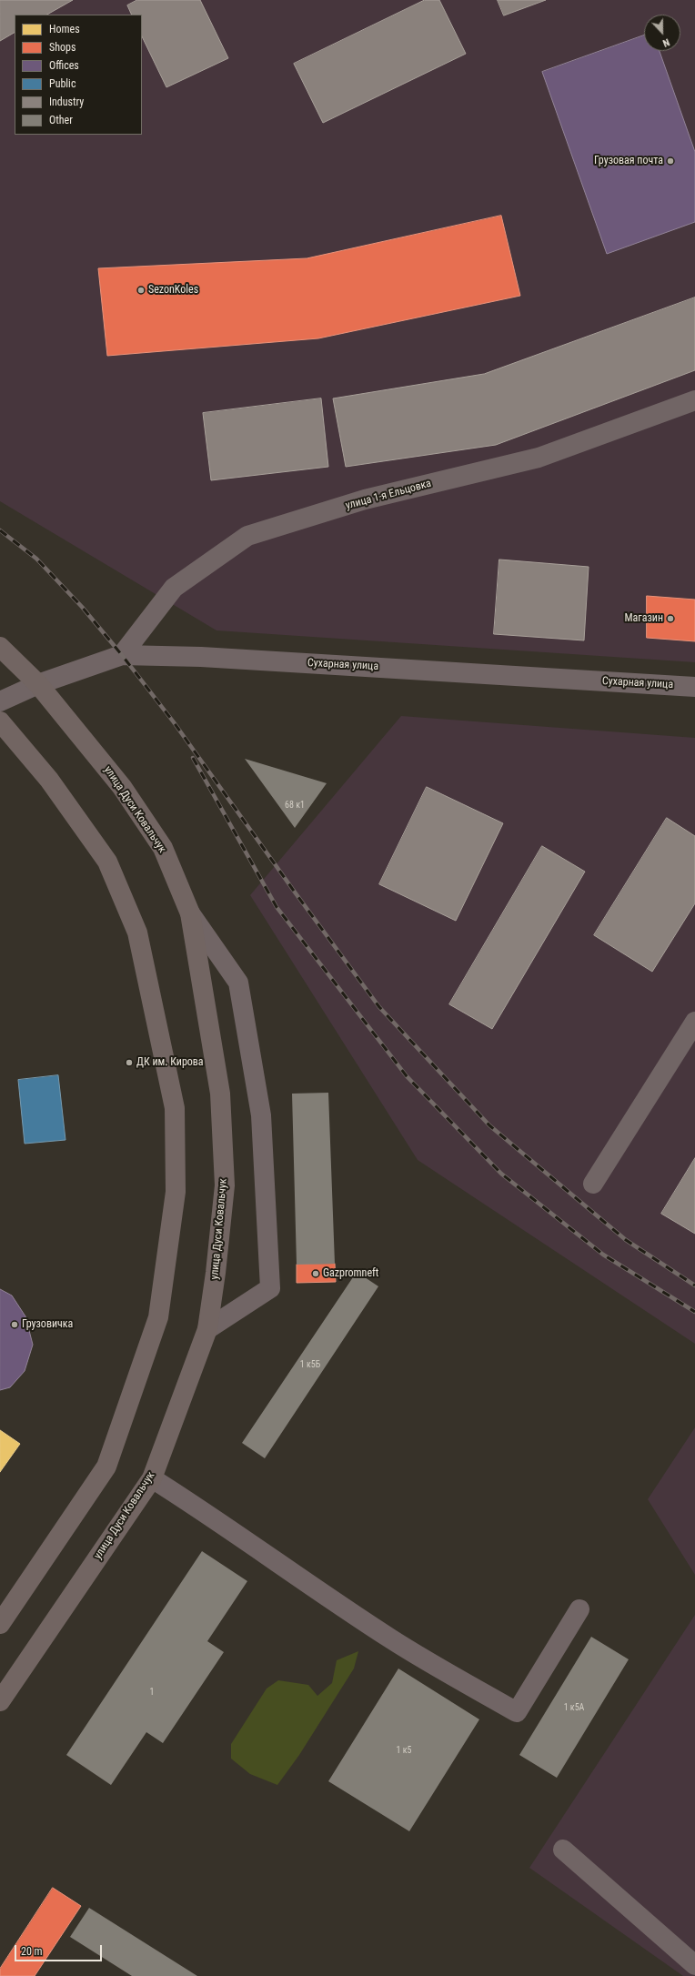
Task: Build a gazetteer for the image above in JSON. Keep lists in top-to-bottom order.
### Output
{
  "streets": {
    "main road": ["улица Дуси Ковальчук"],
    "street": ["улица 1-я Ельцовка", "Сухарная улица"]
  },
  "crossings": [
    ["улица 1-я Ельцовка", "Сухарная улица"],
    ["Сухарная улица", "улица Дуси Ковальчук"]
  ],
  "places": [
    "Грузовая почта",
    "SezonKoles",
    "Магазин",
    "ДК им. Кирова",
    "Gazpromneft",
    "Грузовичка"
  ],
  "house_numbers": [
    "68 к1",
    "1 к5Б",
    "1",
    "1 к5А",
    "1 к5"
  ],
  "legend": [
    "Homes",
    "Shops",
    "Offices",
    "Public",
    "Industry",
    "Other"
  ],
  "scale_bar": "20 m",
  "north": "bottom"
}
